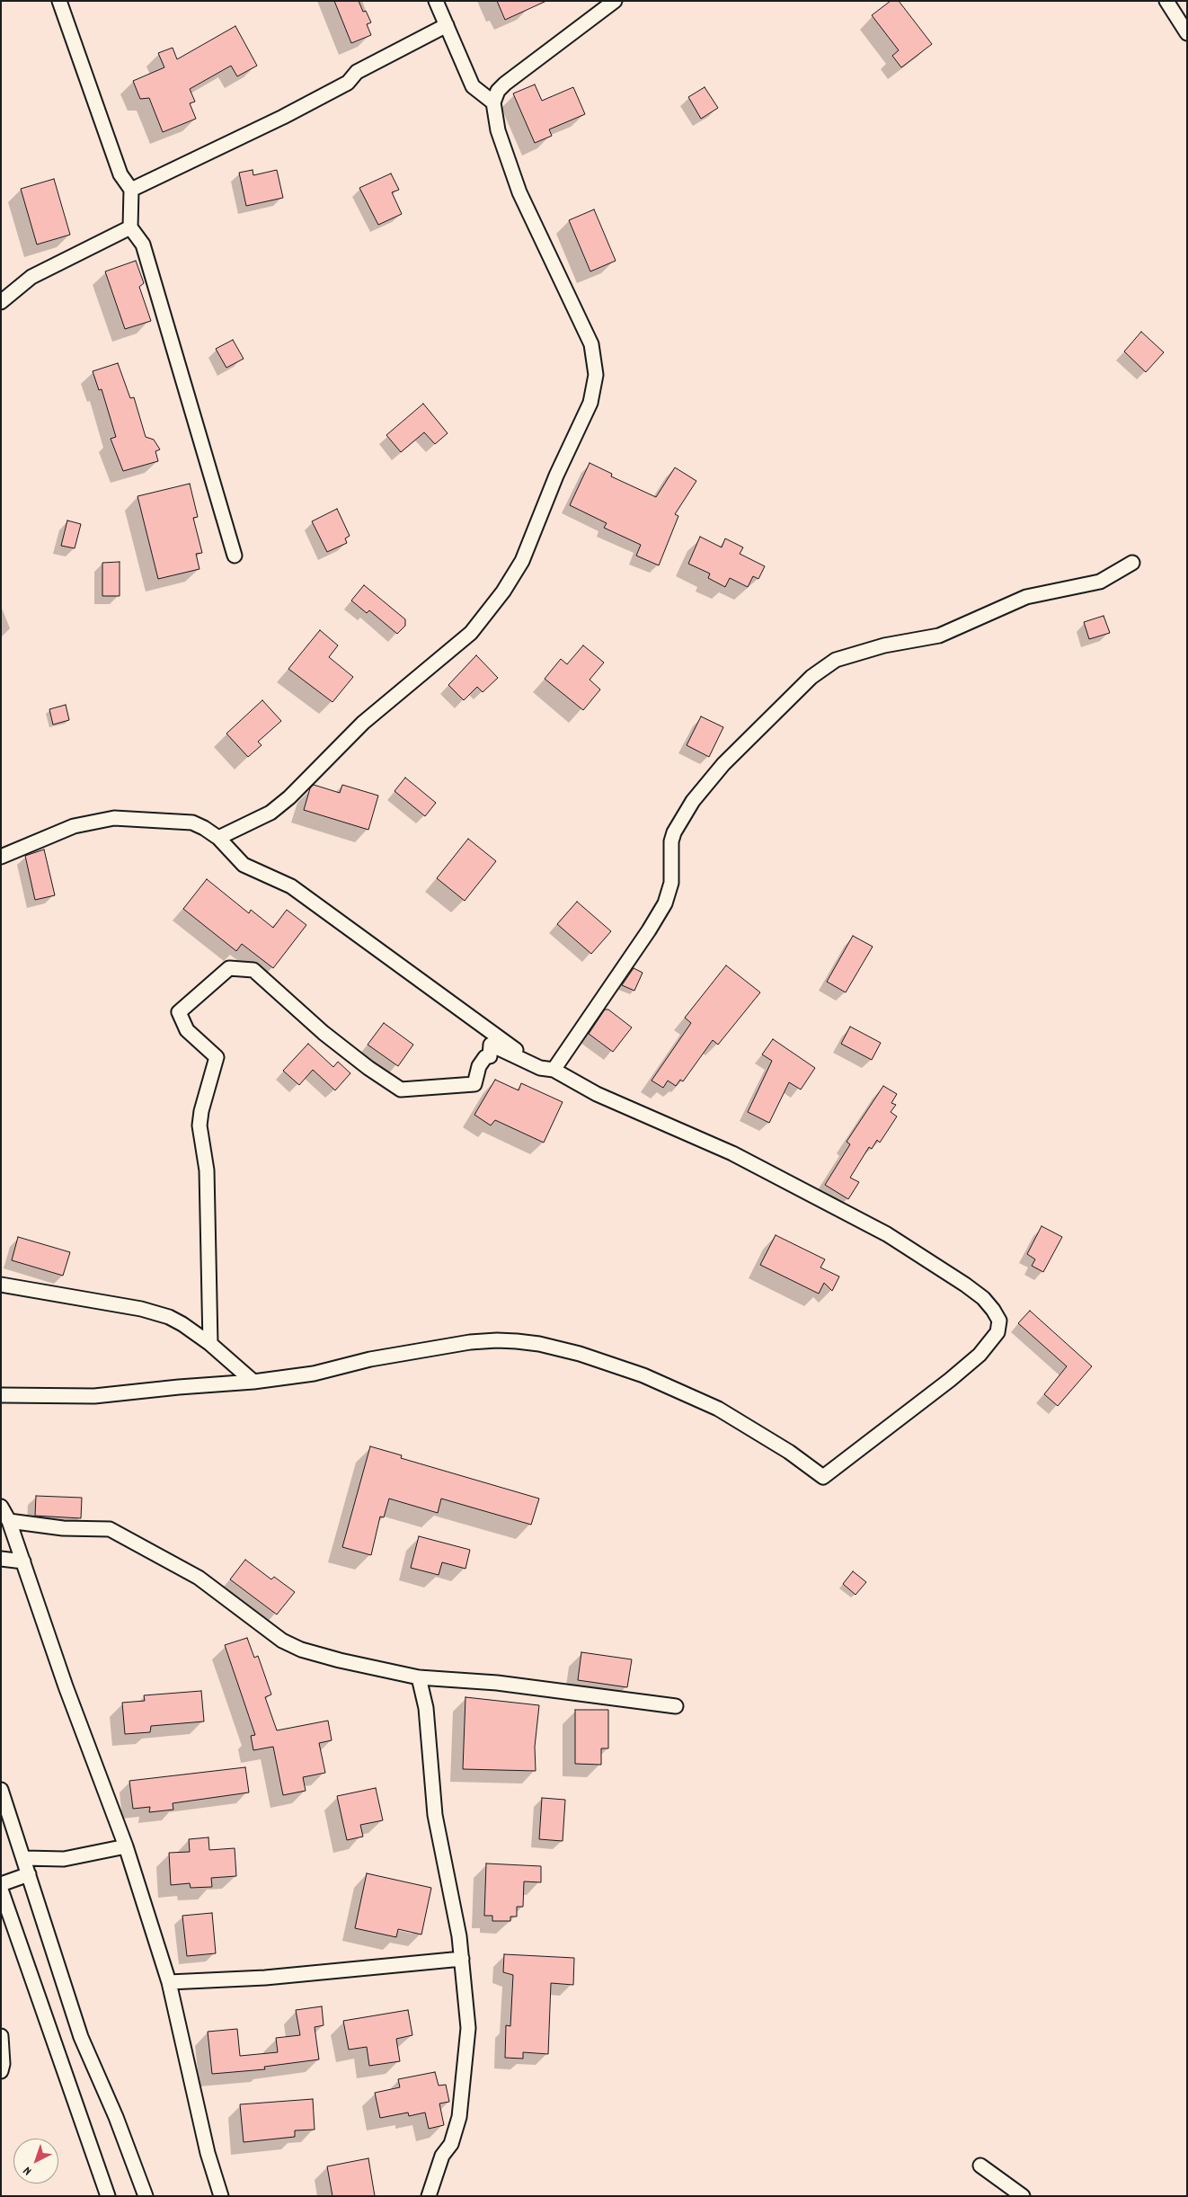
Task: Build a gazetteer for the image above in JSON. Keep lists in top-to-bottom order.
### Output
{
  "north": "bottom left"
}
